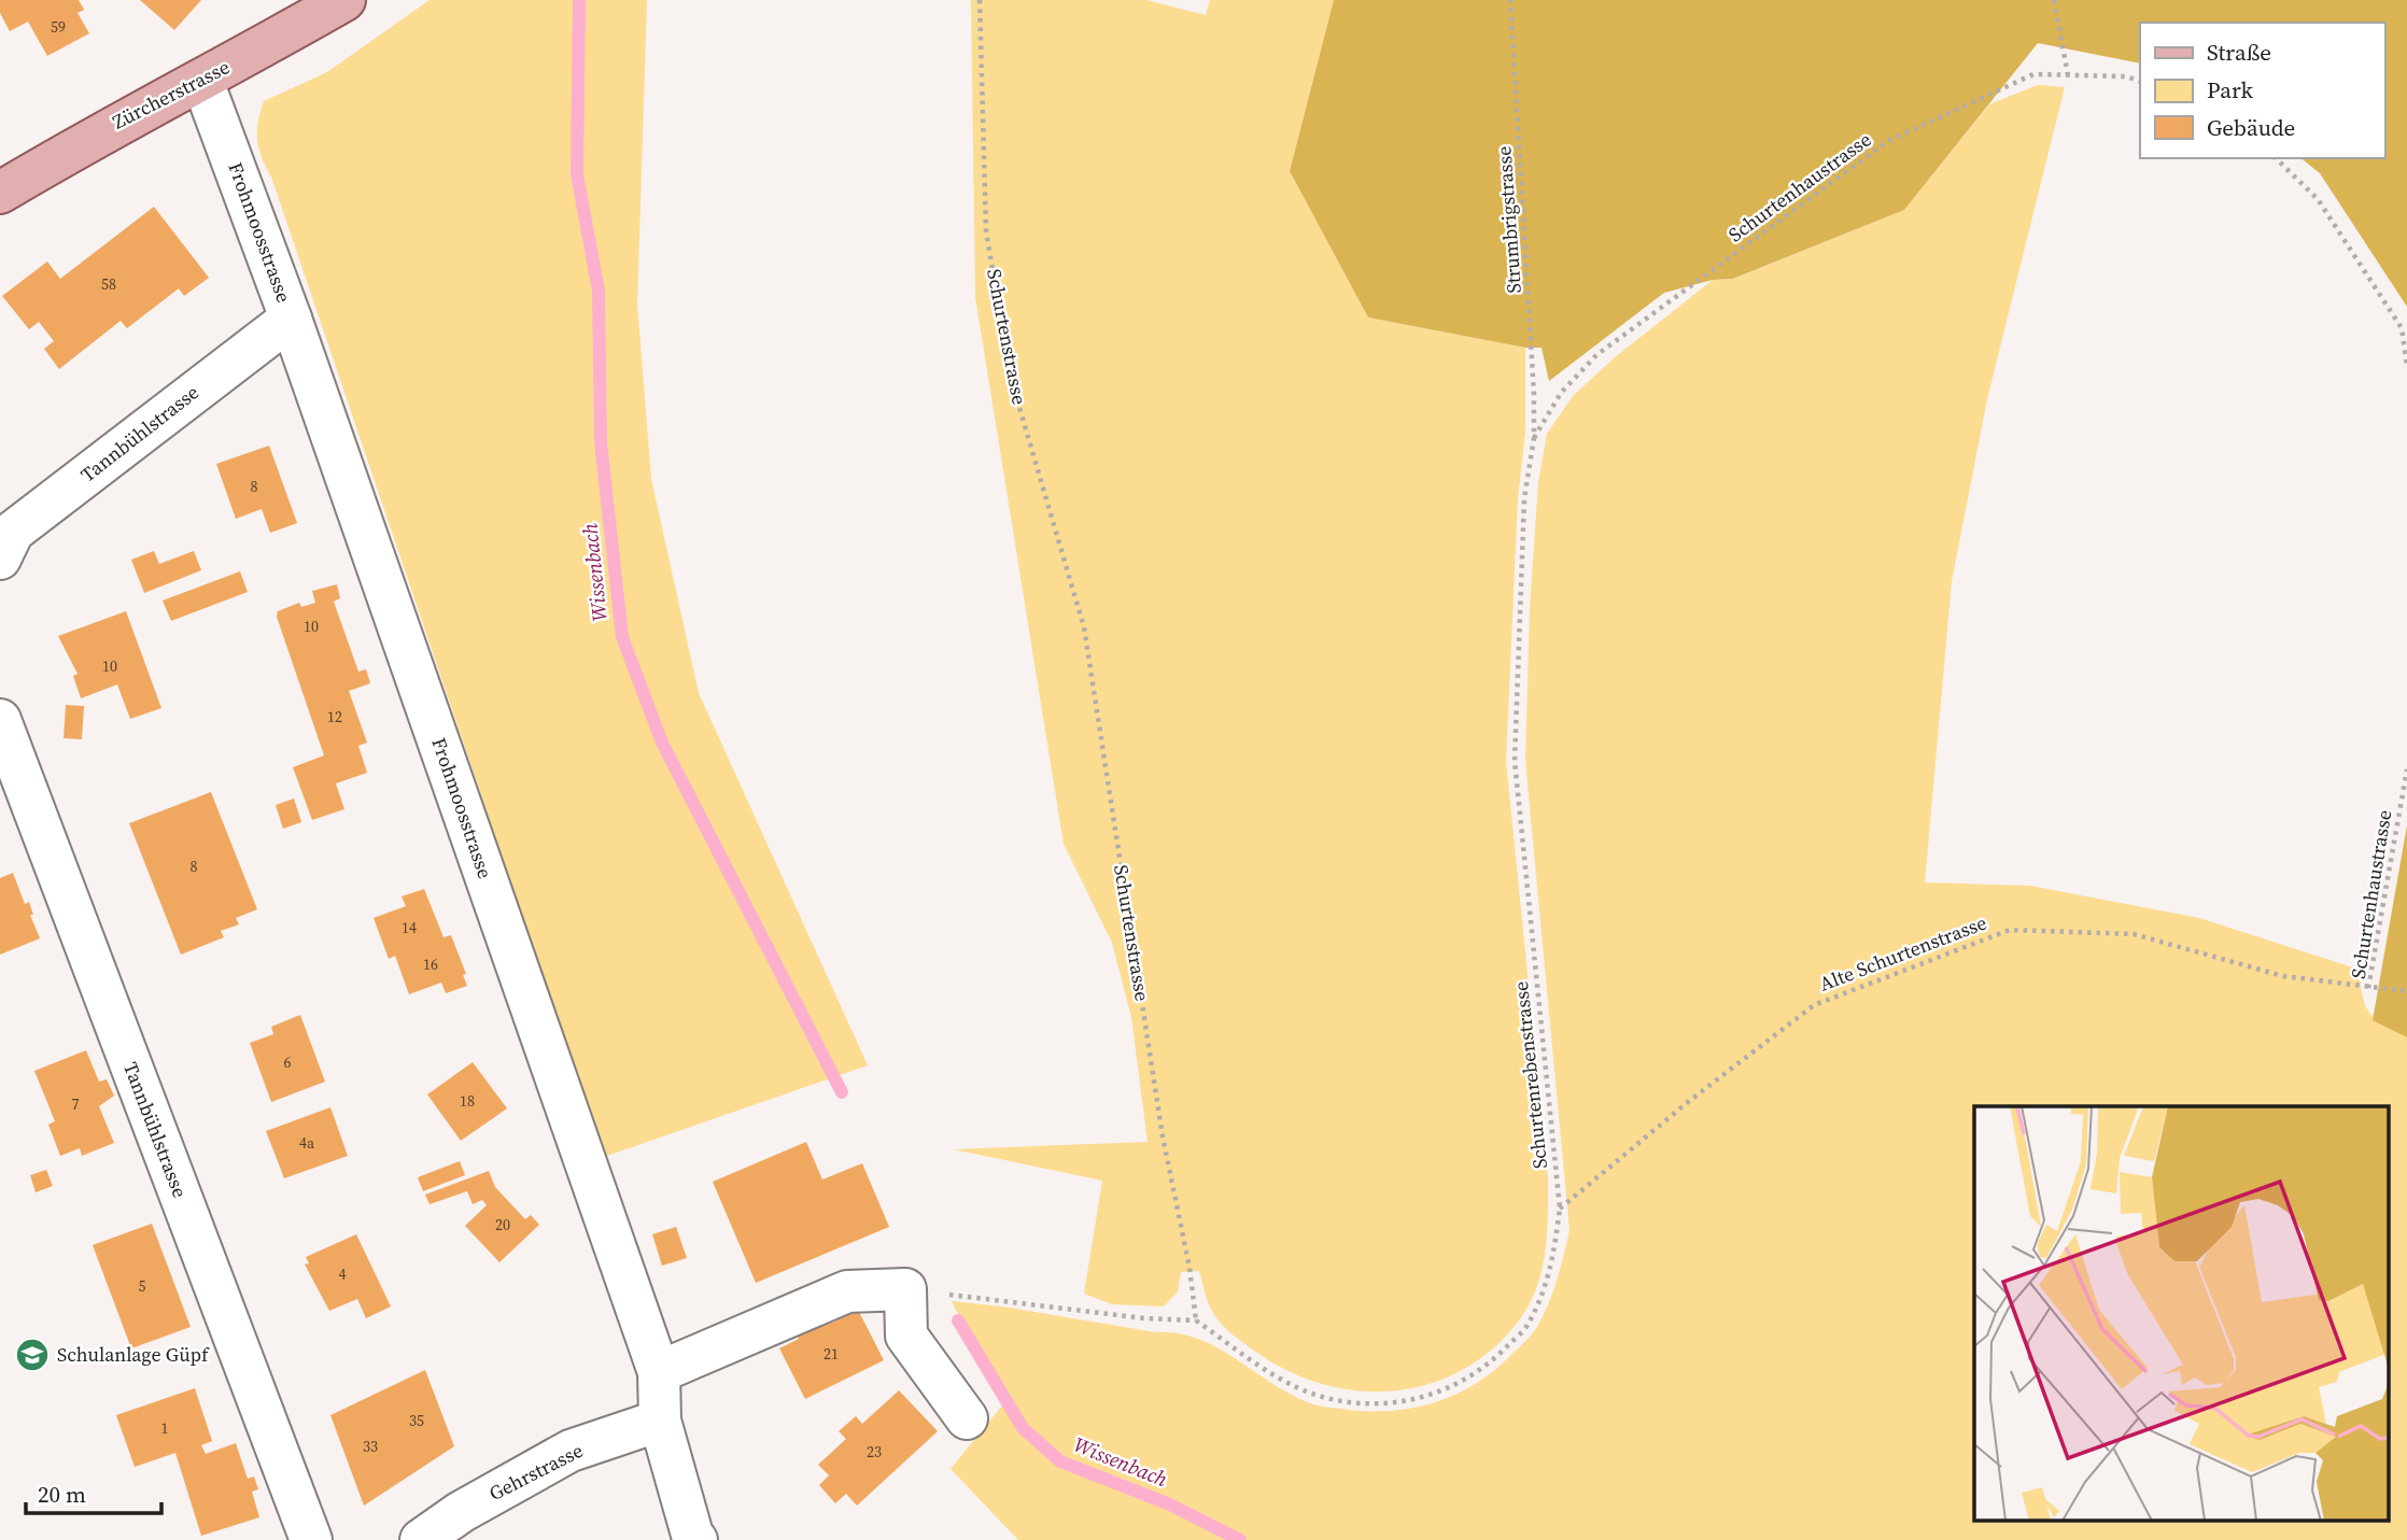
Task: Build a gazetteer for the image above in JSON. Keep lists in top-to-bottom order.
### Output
{
  "streets": {
    "main road": ["Zürcherstrasse"],
    "street": ["Frohmoosstrasse", "Tannbühlstrasse", "Gehrstrasse"],
    "path": [
      "Schurtenhaustrasse",
      "Strumbrigstrasse",
      "Schurtenstrasse",
      "Alte Schurtenstrasse",
      "Schurtenrebenstrasse"
    ]
  },
  "crossings": [
    ["Zürcherstrasse", "Frohmoosstrasse"],
    ["Schurtenhaustrasse", "Strumbrigstrasse"],
    ["Schurtenhaustrasse", "Alte Schurtenstrasse"],
    ["Schurtenhaustrasse", "Schurtenrebenstrasse"],
    ["Strumbrigstrasse", "Schurtenrebenstrasse"],
    ["Frohmoosstrasse", "Tannbühlstrasse"],
    ["Frohmoosstrasse", "Gehrstrasse"],
    ["Schurtenstrasse", "Schurtenrebenstrasse"],
    ["Alte Schurtenstrasse", "Schurtenrebenstrasse"]
  ],
  "water": ["Wissenbach"],
  "places": {
    "school or university": ["Schulanlage Güpf"]
  },
  "house_numbers": [
    "59",
    "58",
    "8",
    "10",
    "10",
    "12",
    "8",
    "14",
    "16",
    "6",
    "18",
    "7",
    "4a",
    "20",
    "4",
    "5",
    "21",
    "35",
    "1",
    "33",
    "23"
  ],
  "legend": ["Straße", "Park", "Gebäude"],
  "scale_bar": "20 m"
}
